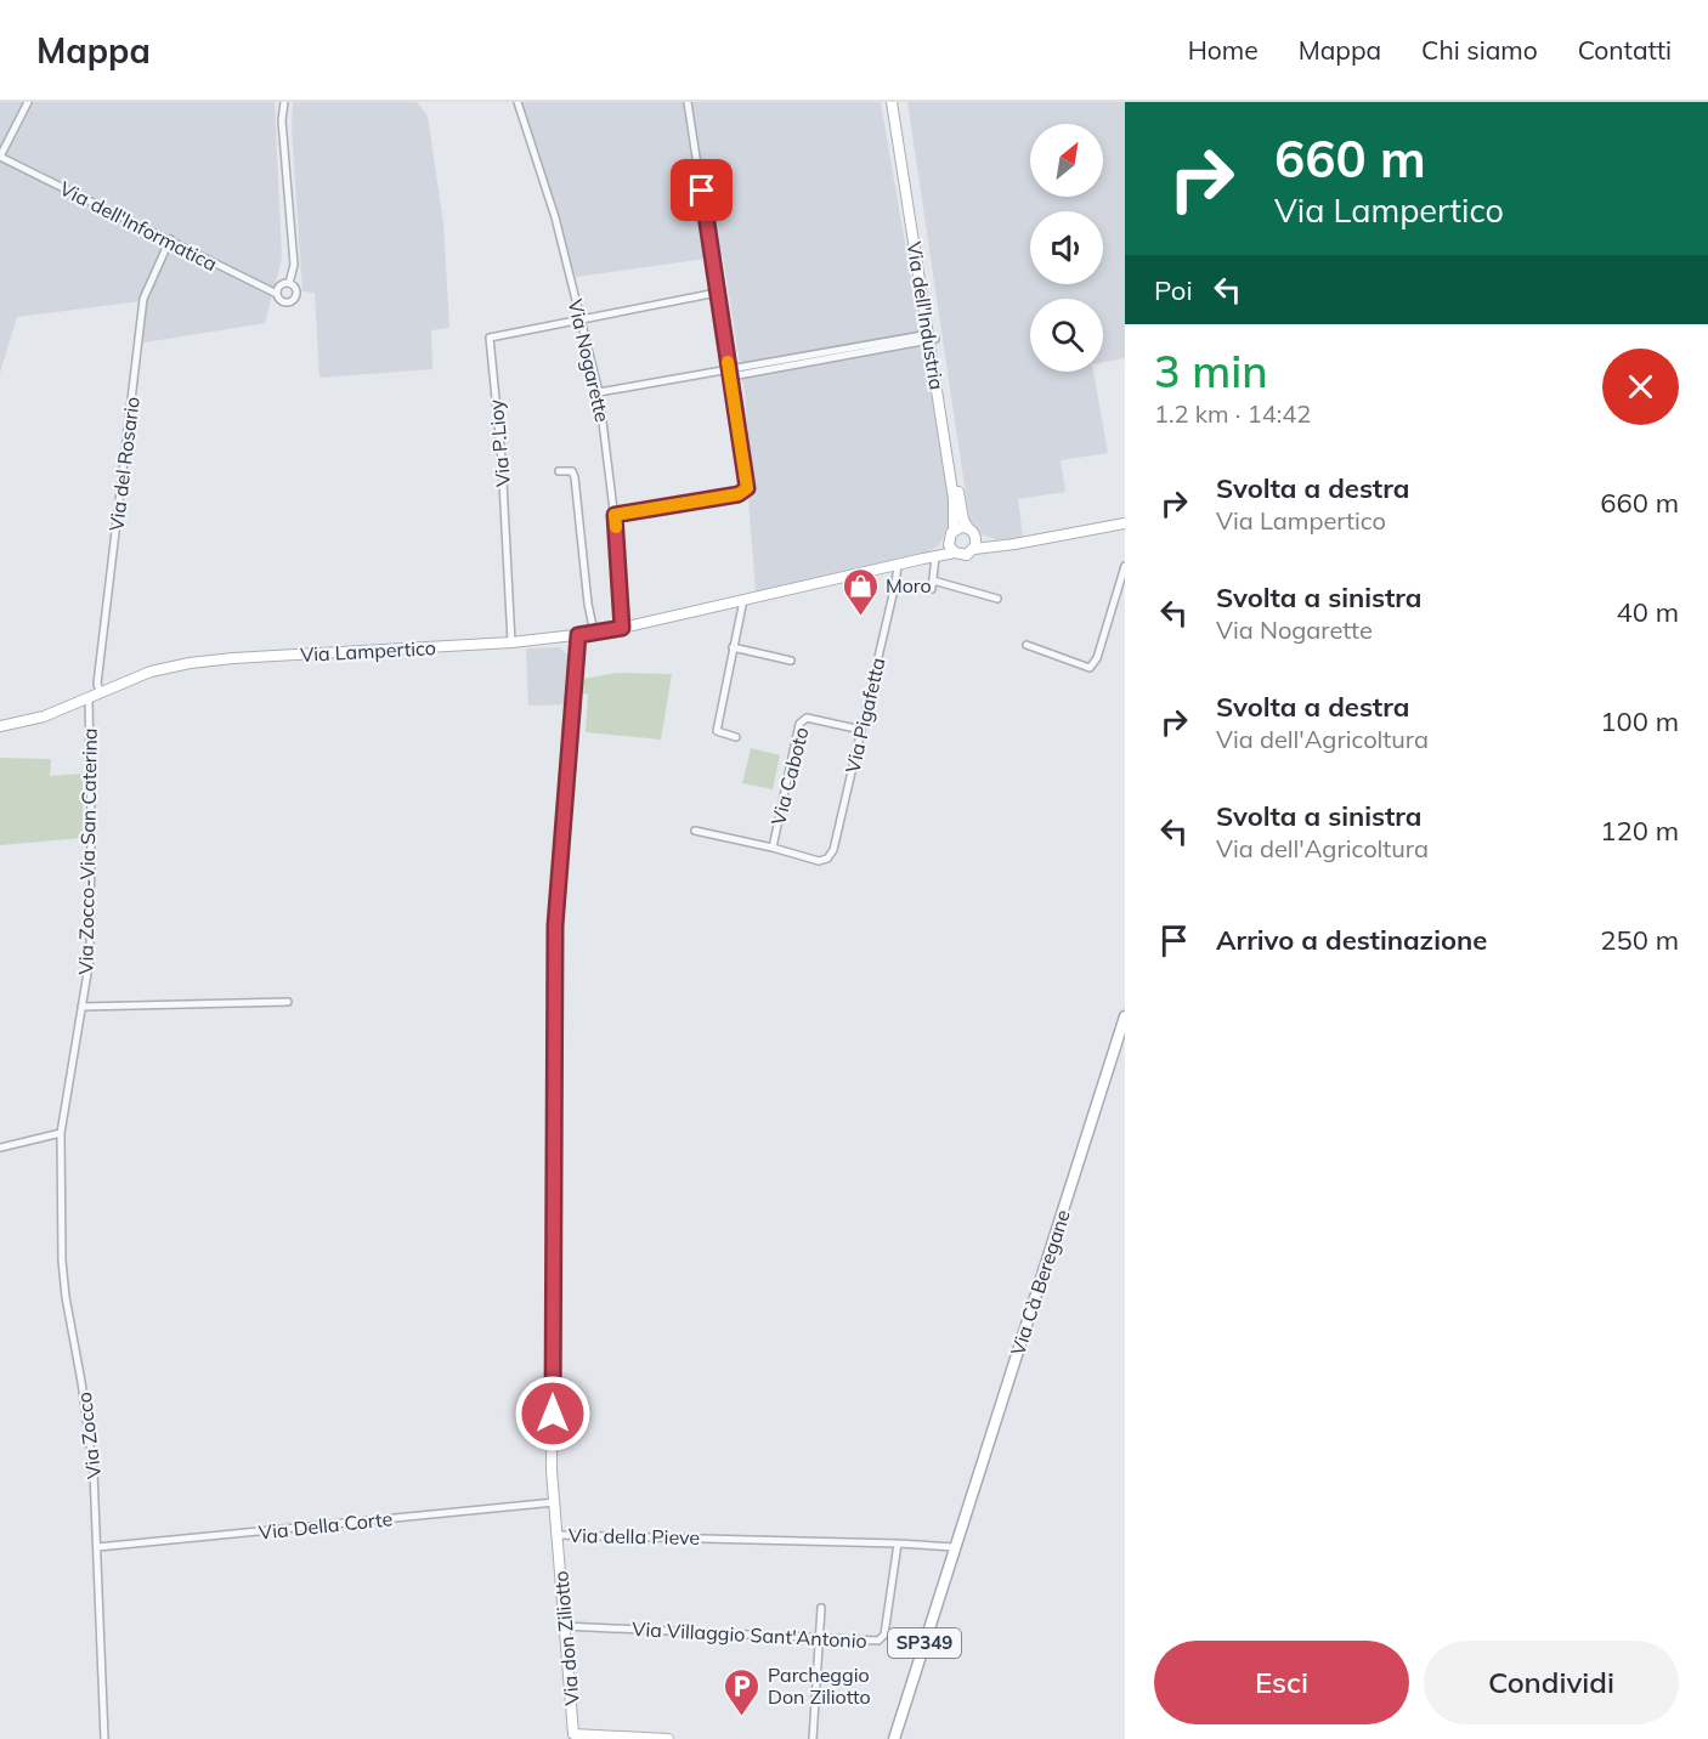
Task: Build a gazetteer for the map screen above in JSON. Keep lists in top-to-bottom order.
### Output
{
  "streets": {
    "main road": ["Via Cà Beregane", "SP349"],
    "street": [
      "Via dell'Informatica",
      "Via dell'Industria",
      "Via Nogarette",
      "Via P.Lioy",
      "Via del Rosario",
      "Via Lampertico",
      "Via Pigafetta",
      "Via Caboto",
      "Via Zocco-Via San Caterina",
      "Via Zocco",
      "Via Della Corte",
      "Via della Pieve",
      "Via Villaggio Sant'Antonio",
      "Via don Ziliotto"
    ]
  },
  "crossings": [
    ["Via dell'Informatica", "Via del Rosario"],
    ["Via dell'Industria", "Via Lampertico"],
    ["Via Nogarette", "Via P.Lioy"],
    ["Via Nogarette", "Via Lampertico"],
    ["Via P.Lioy", "Via Lampertico"],
    ["Via del Rosario", "Via Lampertico"],
    ["Via Lampertico", "Via Pigafetta"],
    ["Via Lampertico", "Via Zocco-Via San Caterina"],
    ["Via Lampertico", "Via della Pieve"],
    ["Via Pigafetta", "Via Caboto"],
    ["Via Zocco-Via San Caterina", "Via Zocco"],
    ["Via Cà Beregane", "Via della Pieve"],
    ["Via Cà Beregane", "SP349"],
    ["Via Zocco", "Via Della Corte"],
    ["Via Della Corte", "Via della Pieve"],
    ["Via della Pieve", "Via Villaggio Sant'Antonio"],
    ["Via della Pieve", "Via don Ziliotto"],
    ["Via della Pieve", "SP349"],
    ["Via Villaggio Sant'Antonio", "Via don Ziliotto"]
  ],
  "places": {
    "shop": ["Moro"],
    "parking": ["Parcheggio Don Ziliotto"]
  },
  "north": "top right",
  "page": {
    "header": "Mappa",
    "nav": [
      "Home",
      "Mappa",
      "Chi siamo",
      "Contatti"
    ],
    "turn": ["660 m", "Via Lampertico"],
    "then": "Poi",
    "heading": ["3 min", "1.2 km · 14:42"],
    "list": [
      {
        "name": "Svolta a destra",
        "note": "Via Lampertico",
        "value": "660 m"
      },
      {
        "name": "Svolta a sinistra",
        "note": "Via Nogarette",
        "value": "40 m"
      },
      {
        "name": "Svolta a destra",
        "note": "Via dell'Agricoltura",
        "value": "100 m"
      },
      {
        "name": "Svolta a sinistra",
        "note": "Via dell'Agricoltura",
        "value": "120 m"
      },
      {
        "name": "Arrivo a destinazione",
        "value": "250 m"
      }
    ],
    "buttons": ["Esci", "Condividi"]
  }
}
